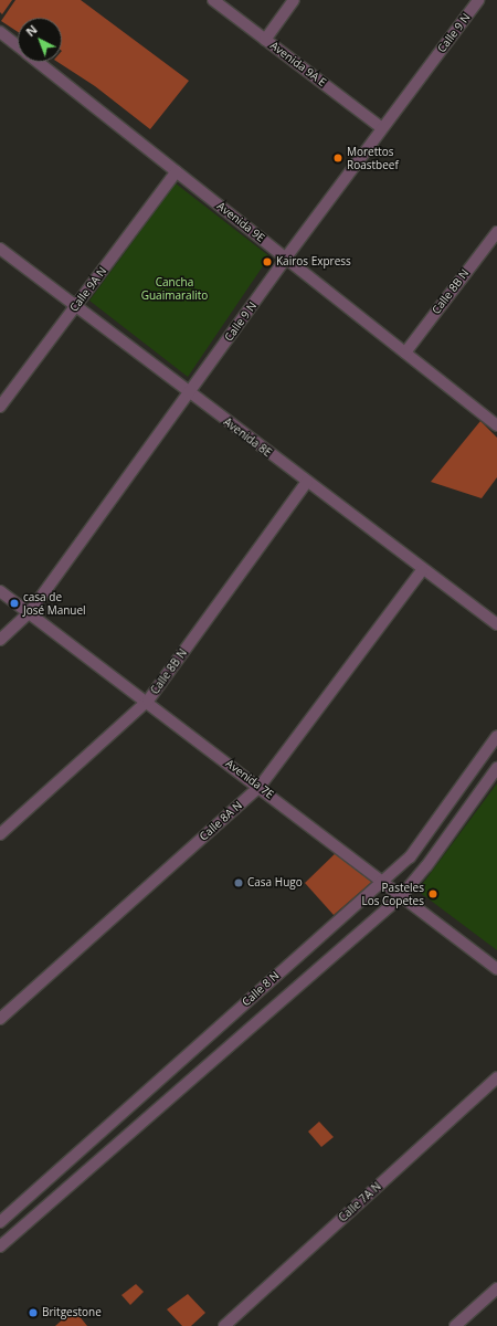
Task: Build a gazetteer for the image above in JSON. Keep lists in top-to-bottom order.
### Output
{
  "streets": {
    "street": [
      "Calle 9 N",
      "Avenida 9A E",
      "Avenida 9E",
      "Calle 9A N",
      "Calle 8B N",
      "Avenida 8E",
      "Avenida 7E",
      "Calle 8A N",
      "Calle 8 N",
      "Calle 7A N"
    ]
  },
  "crossings": [
    ["Calle 9 N", "Avenida 9A E"],
    ["Calle 9 N", "Avenida 9E"],
    ["Calle 9 N", "Avenida 8E"],
    ["Calle 9 N", "Avenida 7E"],
    ["Avenida 9E", "Calle 9A N"],
    ["Avenida 9E", "Calle 8B N"],
    ["Calle 9A N", "Avenida 8E"],
    ["Calle 8B N", "Avenida 8E"],
    ["Calle 8B N", "Avenida 7E"],
    ["Avenida 8E", "Calle 8A N"],
    ["Avenida 7E", "Calle 8A N"],
    ["Avenida 7E", "Calle 8 N"]
  ],
  "parks": ["Cancha Guaimaralito"],
  "places": [
    "Morettos Roastbeef",
    "Kairos Express",
    "casa de José Manuel",
    "Casa Hugo",
    "Pasteles Los Copetes",
    "Britgestone"
  ],
  "north": "top left"
}
